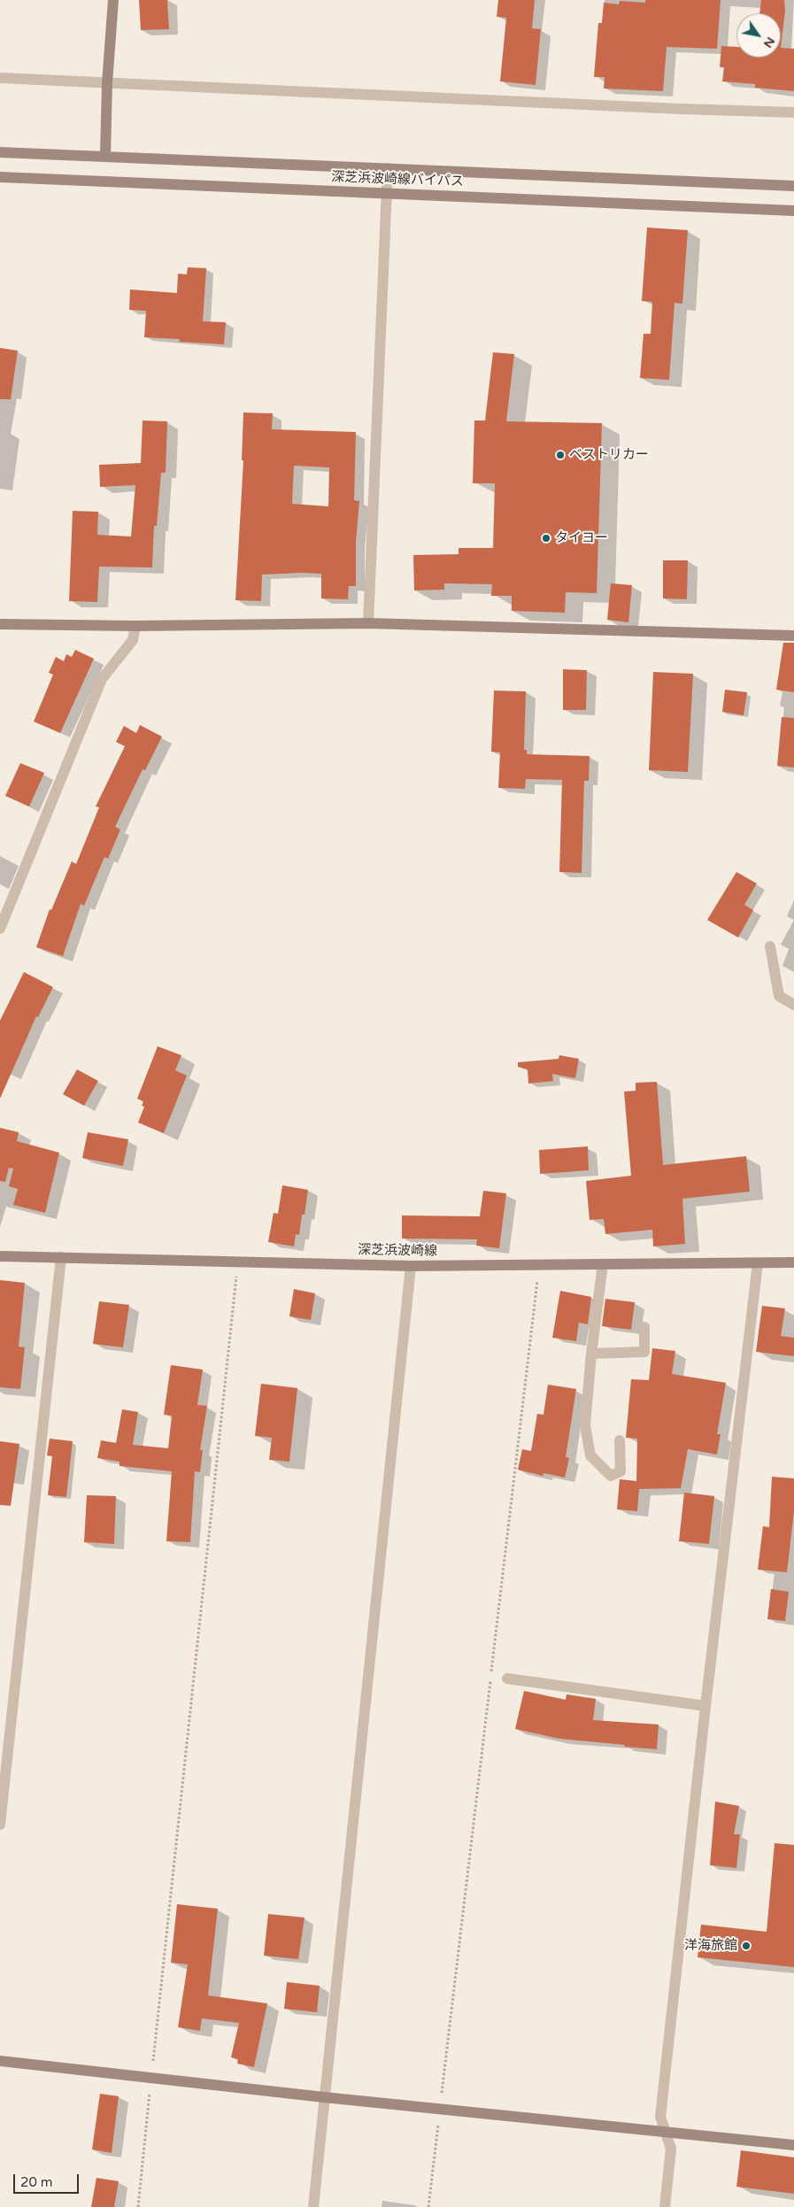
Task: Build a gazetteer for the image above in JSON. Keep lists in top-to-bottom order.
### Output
{
  "streets": {
    "main road": ["深芝浜波崎線バイパス", "深芝浜波崎線"]
  },
  "places": ["ベストリカー", "タイヨー", "洋海旅館"],
  "scale_bar": "20 m",
  "north": "bottom right"
}
